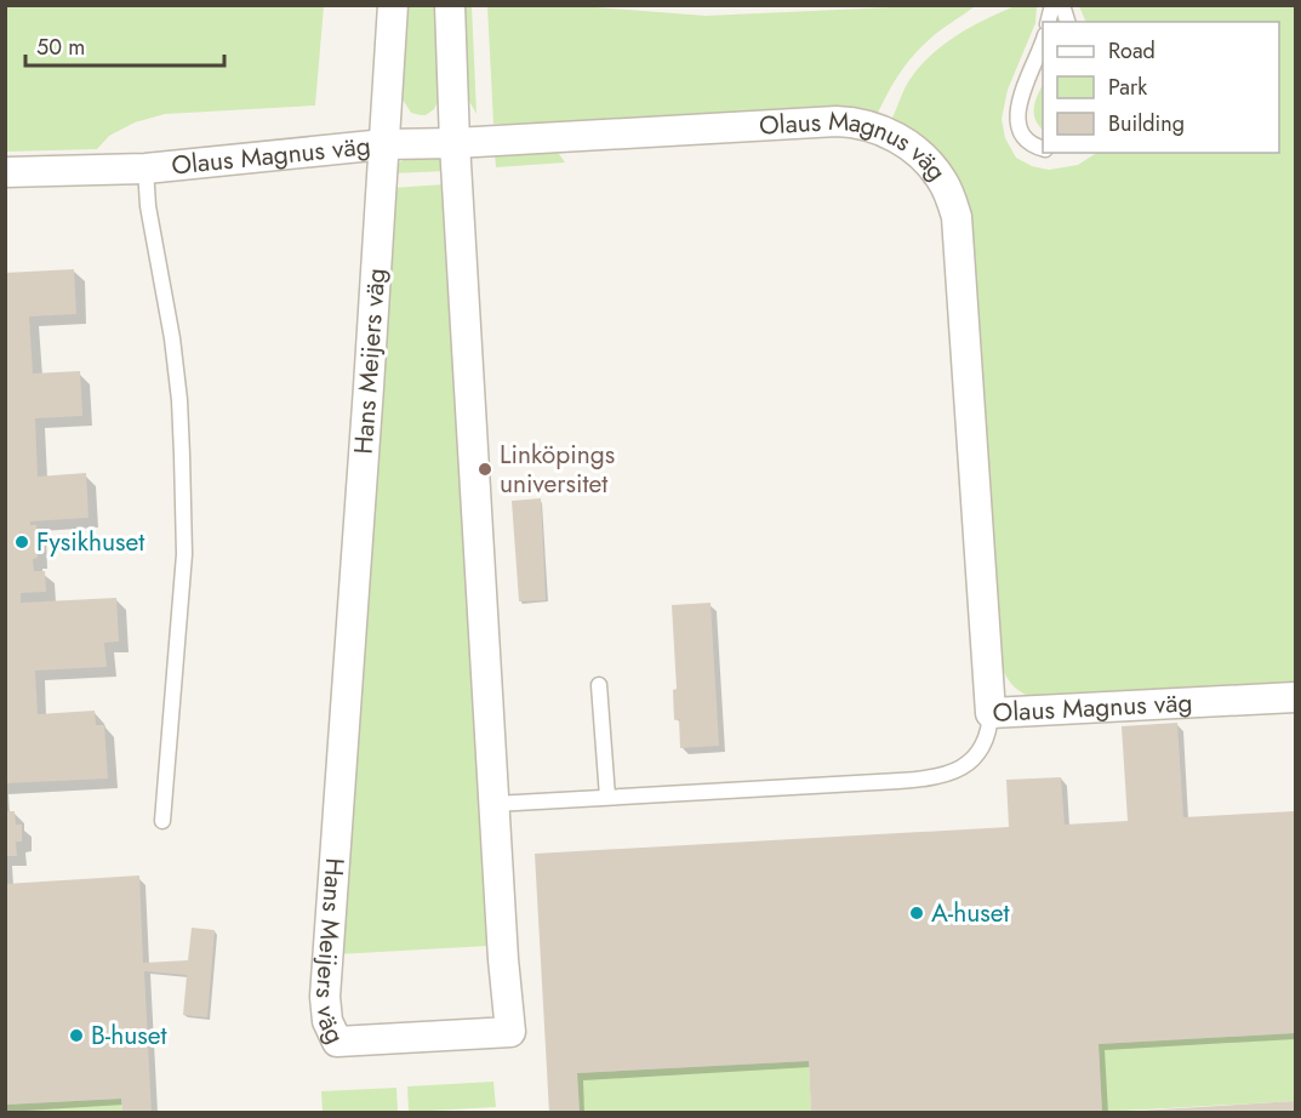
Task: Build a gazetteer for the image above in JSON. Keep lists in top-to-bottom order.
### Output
{
  "streets": {
    "street": ["Olaus Magnus väg", "Hans Meijers väg"]
  },
  "crossings": [
    ["Olaus Magnus väg", "Hans Meijers väg"]
  ],
  "places": [
    "Linköpings universitet",
    "Fysikhuset",
    "A-huset",
    "B-huset"
  ],
  "legend": ["Road", "Park", "Building"],
  "scale_bar": "50 m"
}
